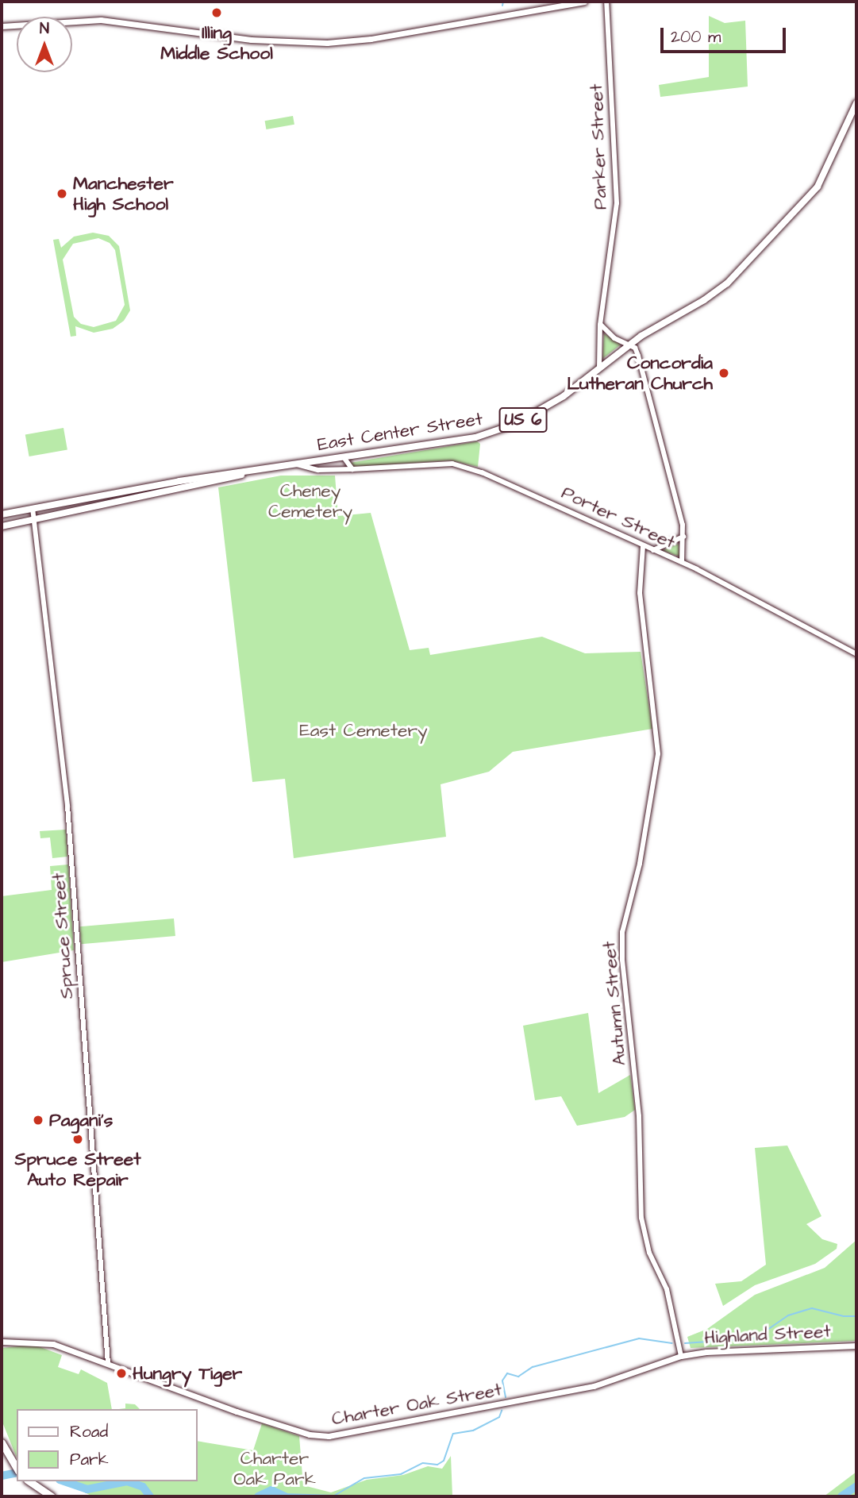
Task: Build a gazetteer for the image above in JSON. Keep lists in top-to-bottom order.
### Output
{
  "streets": {
    "main road": [
      "US 6",
      "East Center Street",
      "Highland Street",
      "Charter Oak Street"
    ],
    "street": [
      "Parker Street",
      "Porter Street",
      "Spruce Street",
      "Autumn Street"
    ]
  },
  "crossings": [
    ["Parker Street", "East Center Street"],
    ["East Center Street", "Porter Street"],
    ["East Center Street", "Spruce Street"],
    ["Porter Street", "Autumn Street"],
    ["Spruce Street", "Charter Oak Street"],
    ["Autumn Street", "Highland Street"],
    ["Autumn Street", "Charter Oak Street"],
    ["Highland Street", "Charter Oak Street"]
  ],
  "parks": ["Cheney Cemetery", "East Cemetery", "Charter Oak Park"],
  "places": [
    "Illing Middle School",
    "Manchester High School",
    "Concordia Lutheran Church",
    "Pagani's",
    "Spruce Street Auto Repair",
    "Hungry Tiger"
  ],
  "legend": ["Road", "Park"],
  "scale_bar": "200 m",
  "north": "top"
}
